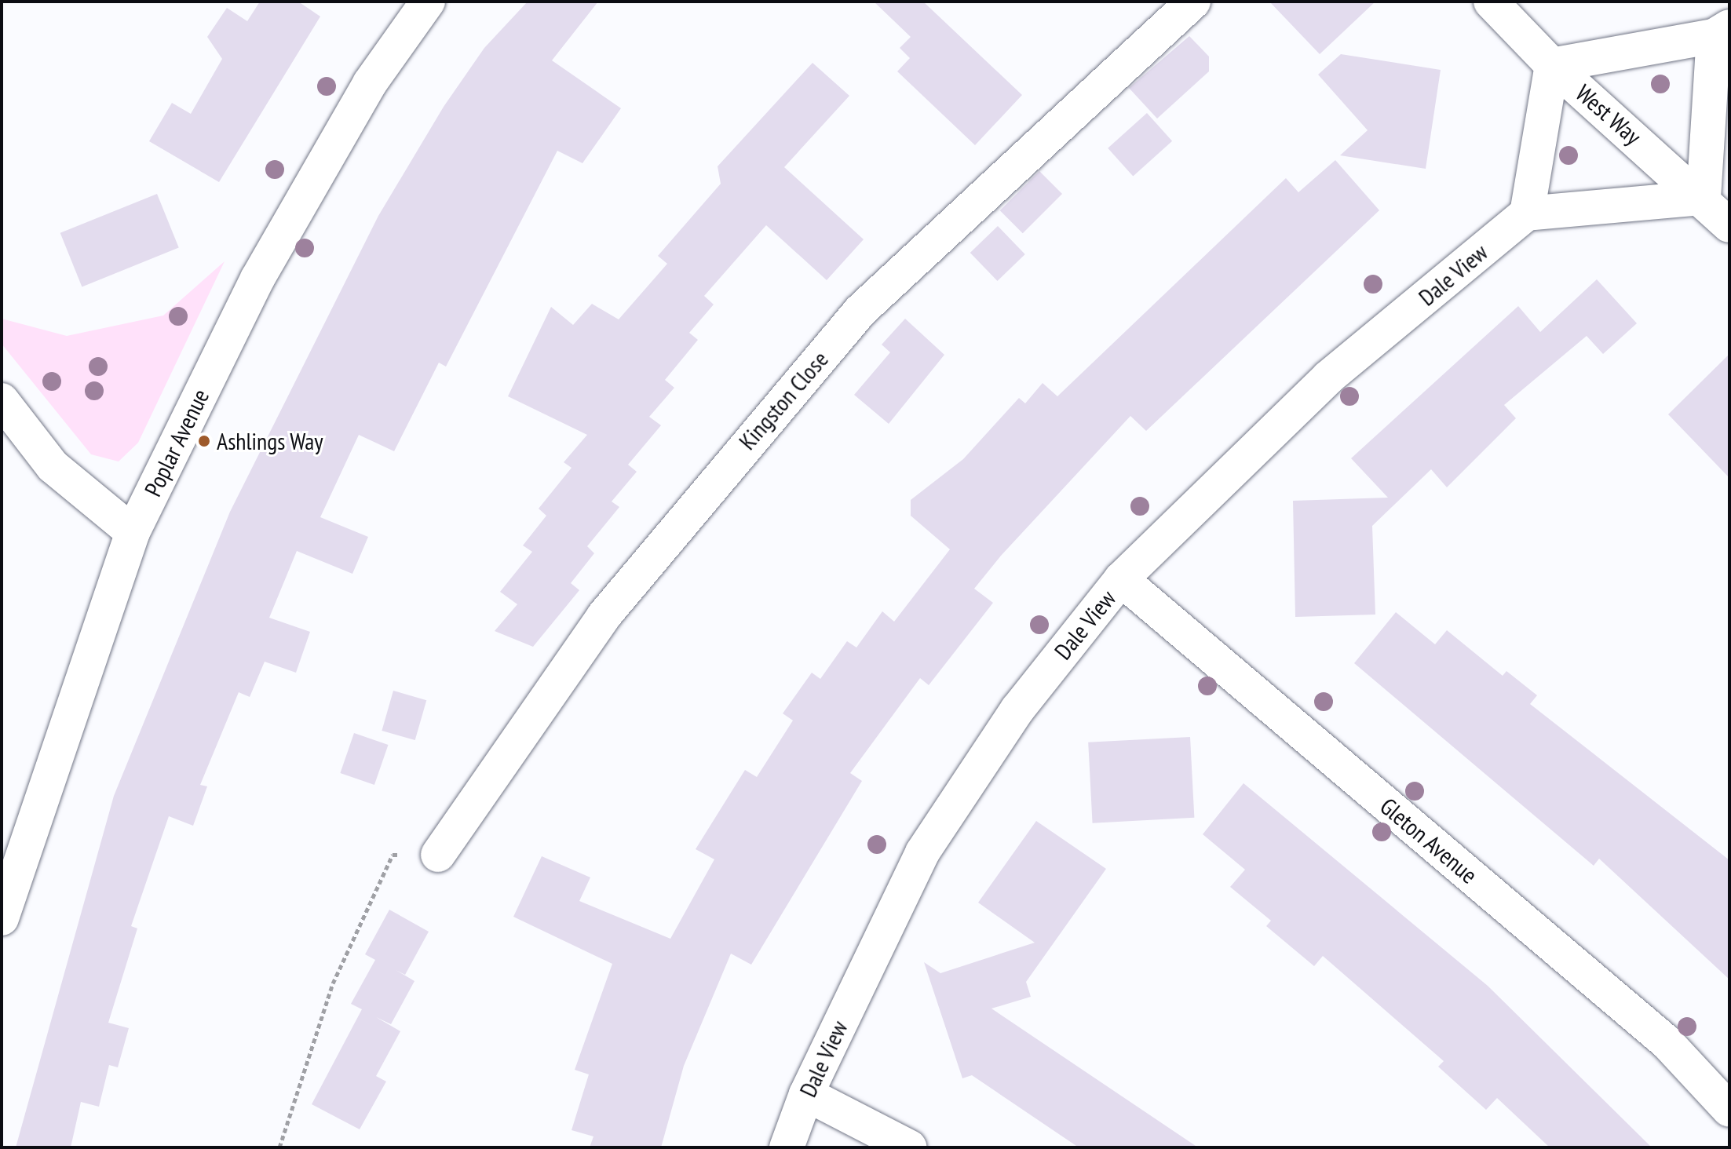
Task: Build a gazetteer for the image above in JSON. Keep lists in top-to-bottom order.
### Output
{
  "streets": {
    "street": [
      "West Way",
      "Dale View",
      "Kingston Close",
      "Poplar Avenue",
      "Gleton Avenue"
    ]
  },
  "crossings": [
    ["Dale View", "Gleton Avenue"]
  ],
  "places": ["Ashlings Way"]
}
